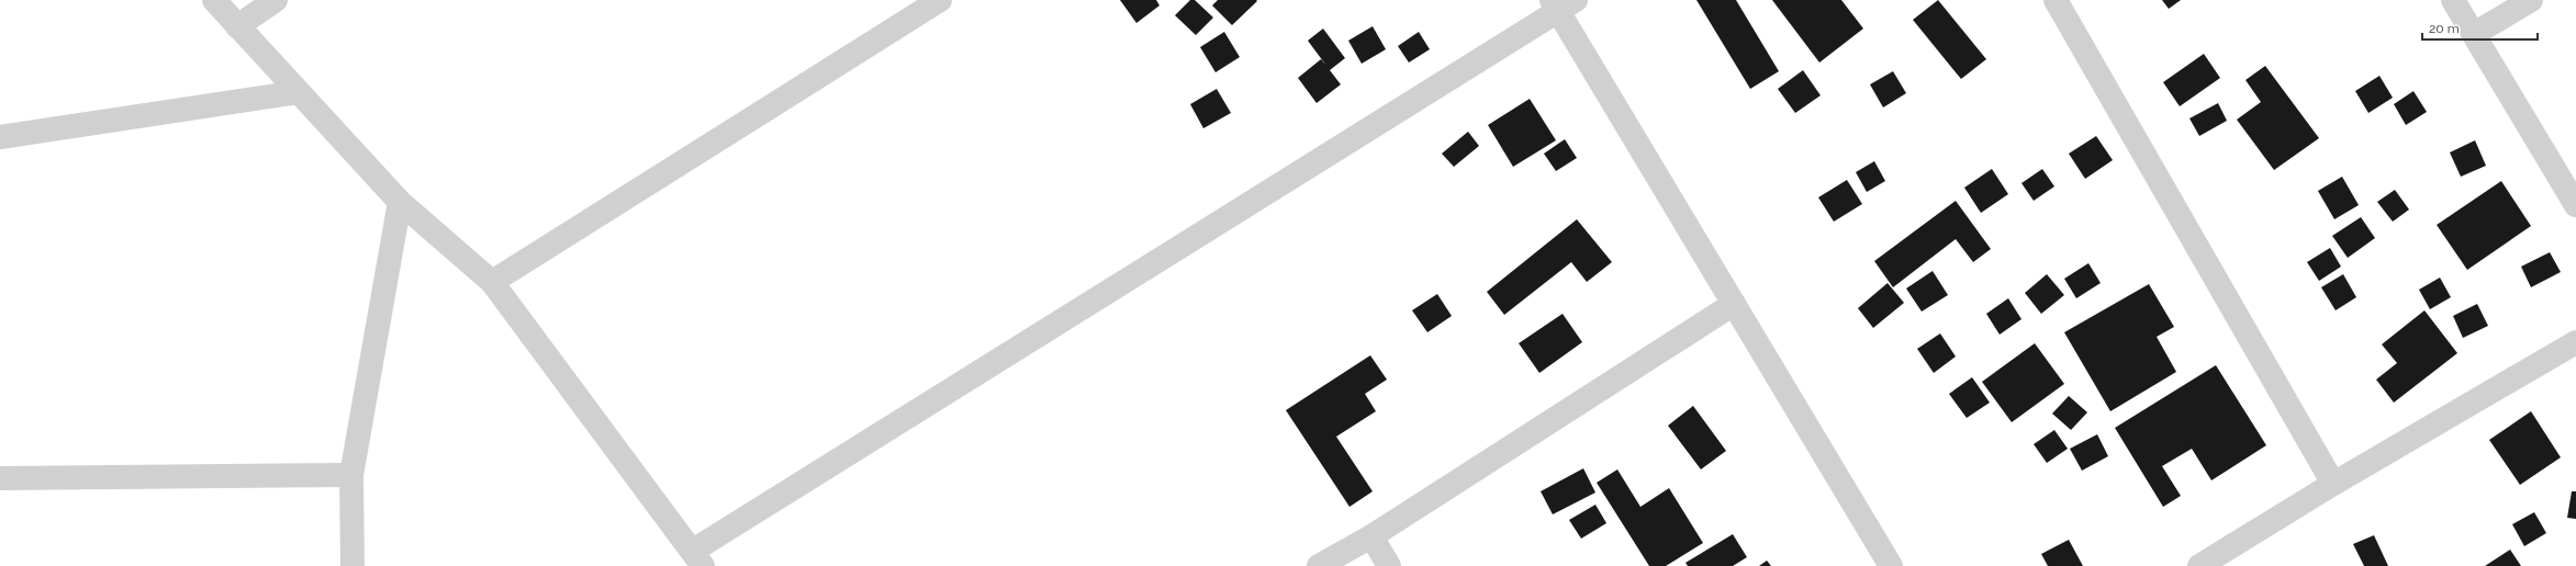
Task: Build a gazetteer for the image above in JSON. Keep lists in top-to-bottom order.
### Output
{
  "scale_bar": "20 m"
}
